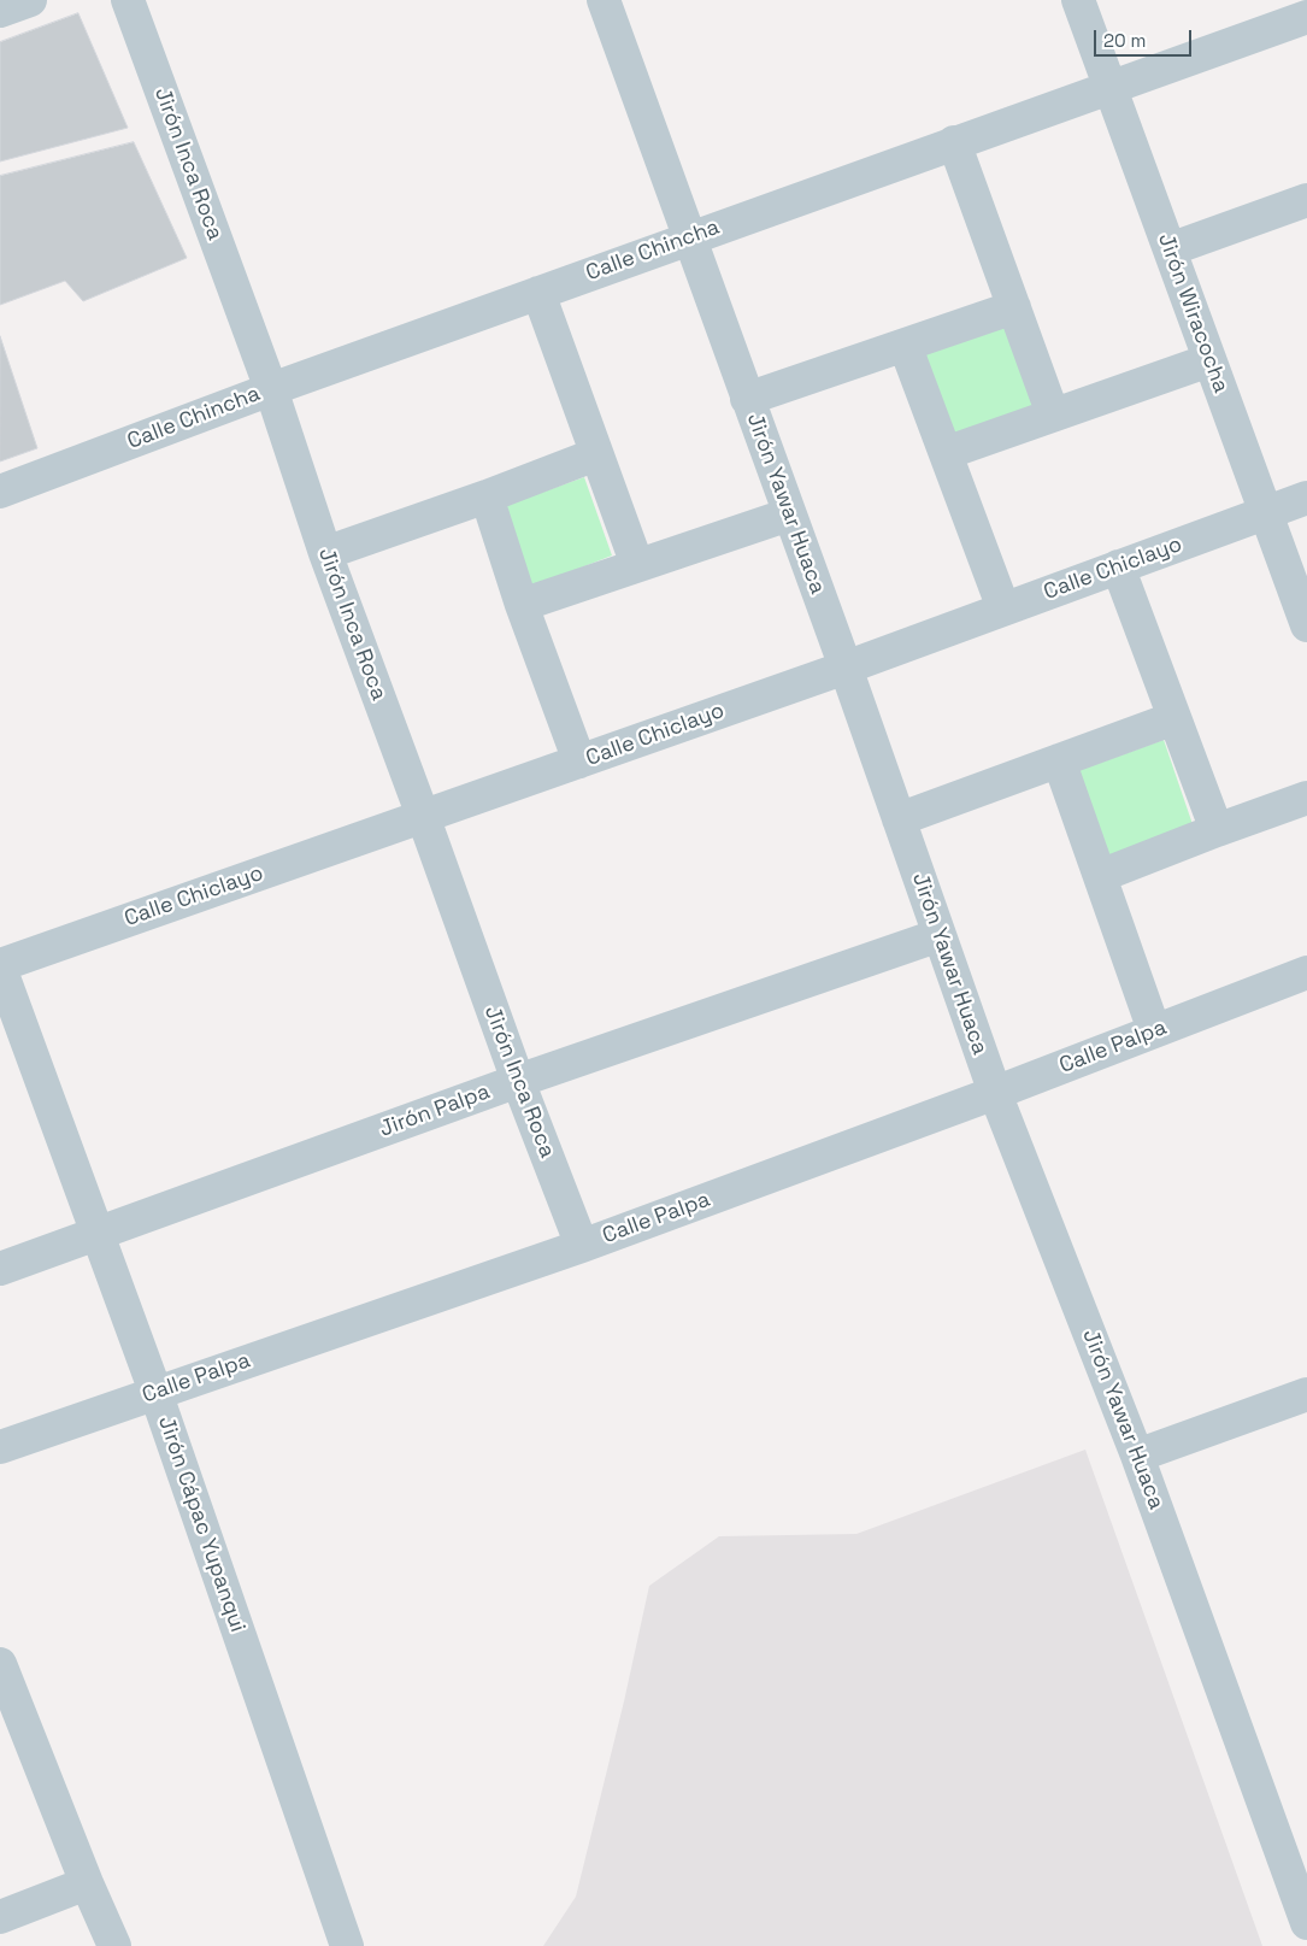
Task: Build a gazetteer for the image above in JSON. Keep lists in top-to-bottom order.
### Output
{
  "streets": {
    "street": [
      "Jirón Inca Roca",
      "Calle Chincha",
      "Jirón Wiracocha",
      "Jirón Yawar Huaca",
      "Calle Chiclayo",
      "Calle Palpa",
      "Jirón Palpa",
      "Jirón Cápac Yupanqui"
    ]
  },
  "crossings": [
    ["Jirón Inca Roca", "Calle Chincha"],
    ["Jirón Inca Roca", "Calle Chiclayo"],
    ["Jirón Inca Roca", "Calle Palpa"],
    ["Jirón Inca Roca", "Jirón Palpa"],
    ["Calle Chincha", "Jirón Wiracocha"],
    ["Calle Chincha", "Jirón Yawar Huaca"],
    ["Jirón Wiracocha", "Calle Chiclayo"],
    ["Jirón Yawar Huaca", "Calle Chiclayo"],
    ["Jirón Yawar Huaca", "Calle Palpa"],
    ["Jirón Yawar Huaca", "Jirón Palpa"],
    ["Calle Chiclayo", "Jirón Cápac Yupanqui"],
    ["Calle Palpa", "Jirón Cápac Yupanqui"],
    ["Jirón Palpa", "Jirón Cápac Yupanqui"]
  ],
  "scale_bar": "20 m"
}
